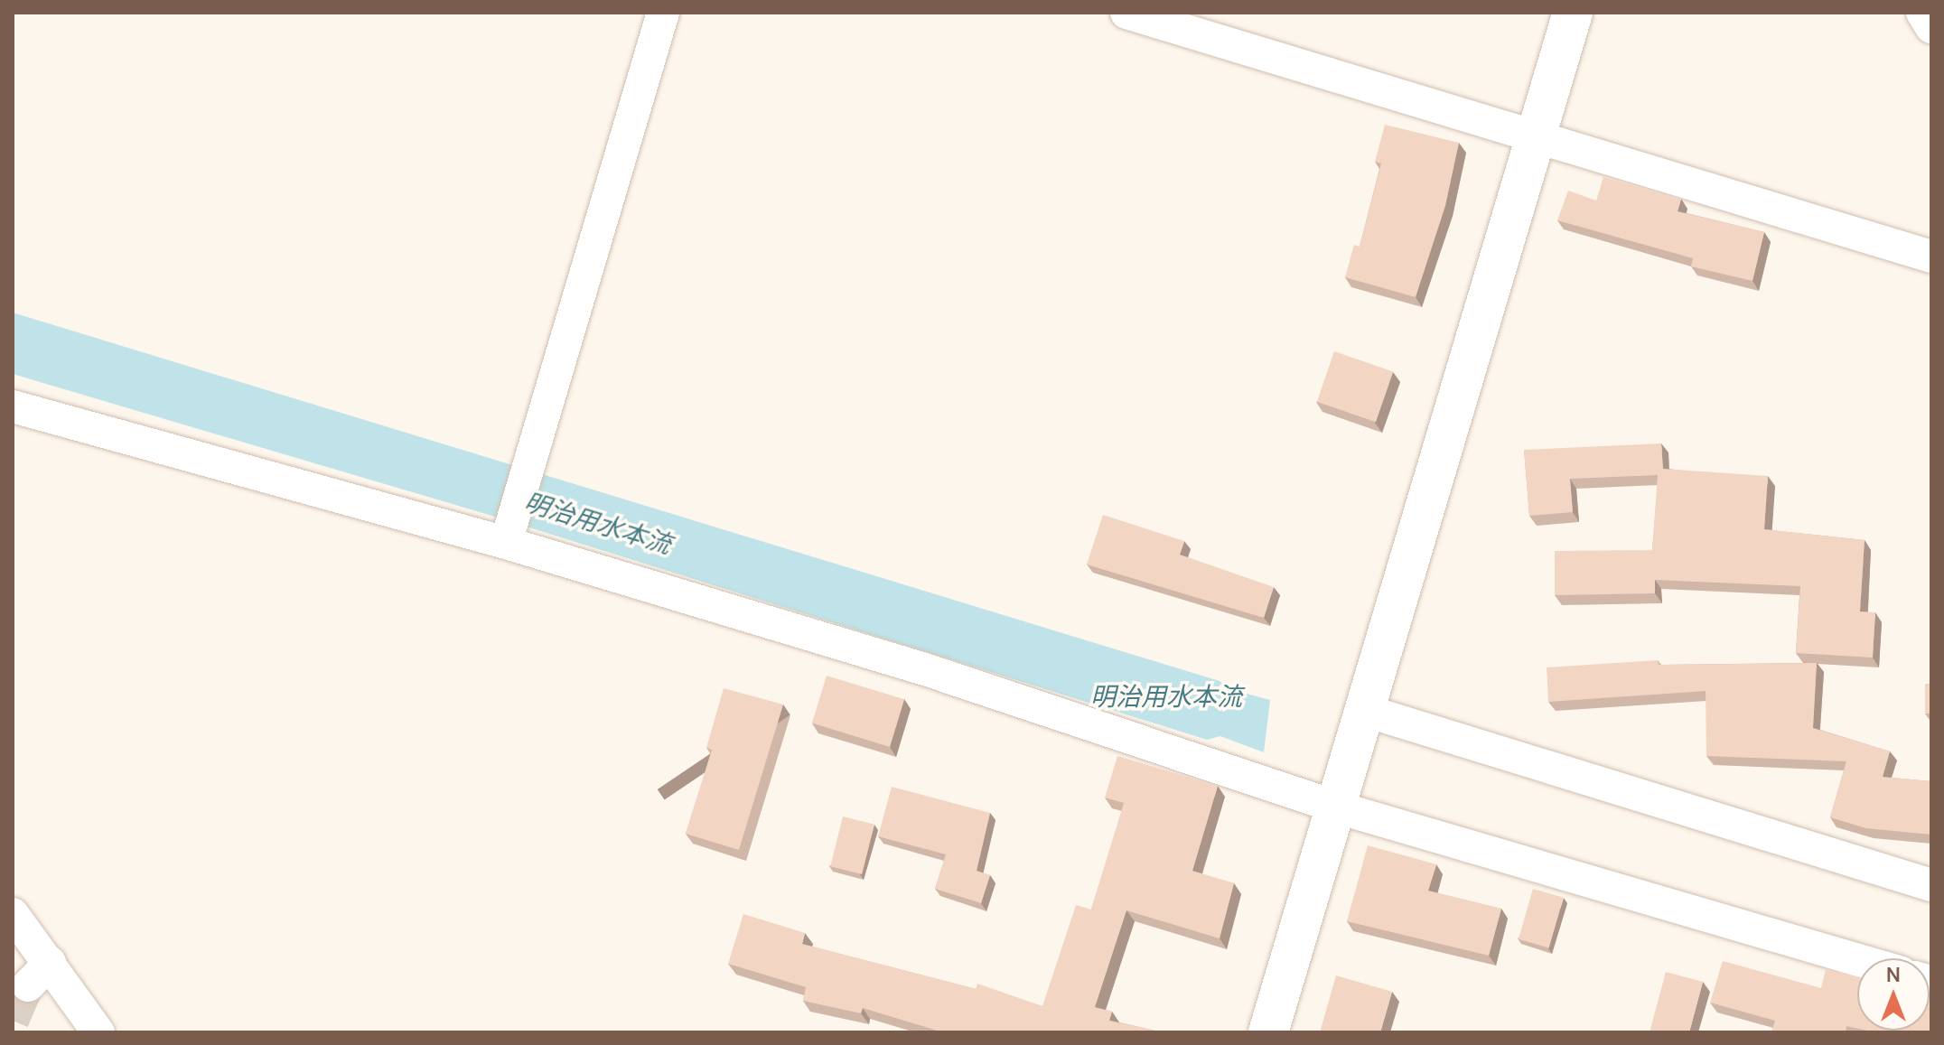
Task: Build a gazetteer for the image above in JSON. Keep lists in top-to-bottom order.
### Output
{
  "water": ["明治用水本流"],
  "north": "top"
}
